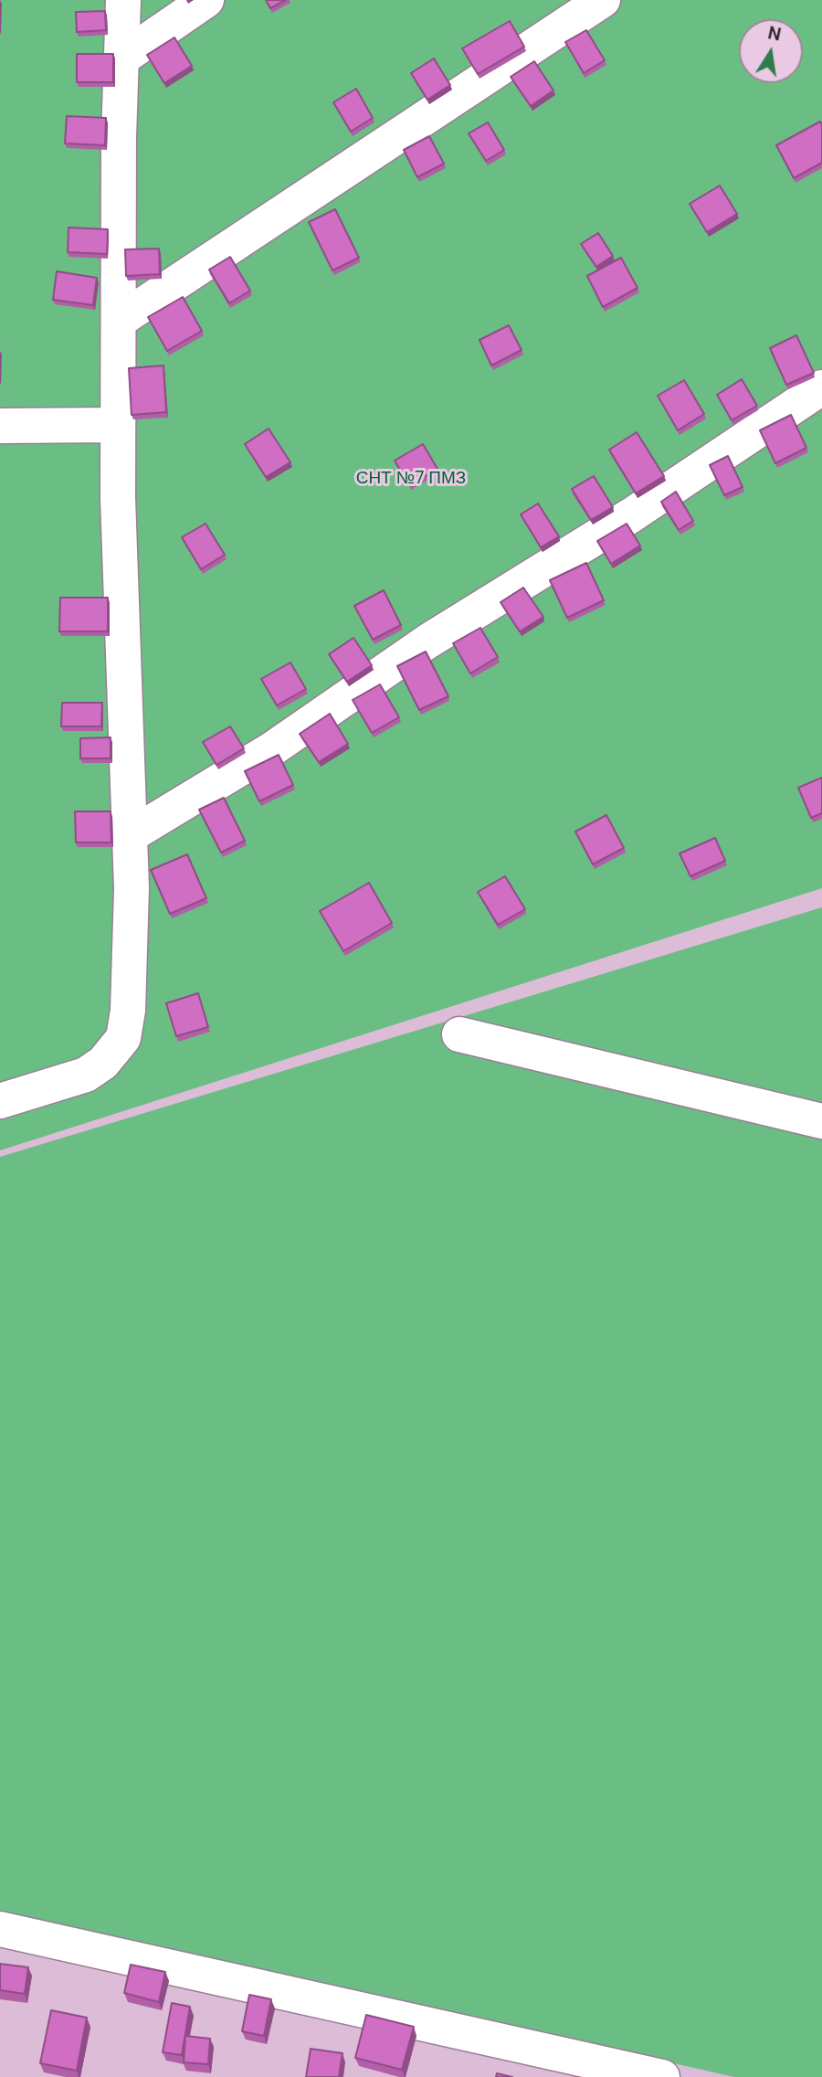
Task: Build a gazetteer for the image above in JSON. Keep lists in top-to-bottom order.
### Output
{
  "parks": ["СНТ №7 ПМЗ"],
  "north": "top"
}
